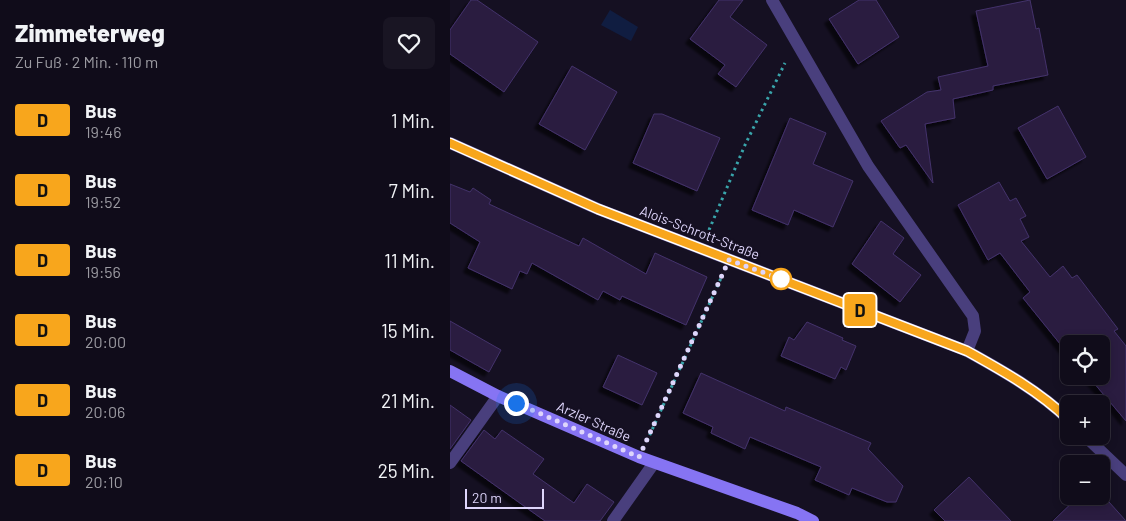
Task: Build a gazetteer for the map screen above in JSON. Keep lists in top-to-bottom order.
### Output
{
  "streets": {
    "main road": ["Arzler Straße"],
    "street": ["Alois-Schrott-Straße"]
  },
  "lines": ["bus line D"],
  "scale_bar": "20 m",
  "page": {
    "heading": ["Zimmeterweg", "Zu Fuß · 2 Min. · 110 m"],
    "on_map": "D",
    "list": [
      {
        "mark": "D",
        "name": "Bus",
        "note": "19:46",
        "value": "1 Min."
      },
      {
        "mark": "D",
        "name": "Bus",
        "note": "19:52",
        "value": "7 Min."
      },
      {
        "mark": "D",
        "name": "Bus",
        "note": "19:56",
        "value": "11 Min."
      },
      {
        "mark": "D",
        "name": "Bus",
        "note": "20:00",
        "value": "15 Min."
      },
      {
        "mark": "D",
        "name": "Bus",
        "note": "20:06",
        "value": "21 Min."
      },
      {
        "mark": "D",
        "name": "Bus",
        "note": "20:10",
        "value": "25 Min."
      }
    ],
    "map_buttons": ["+", "−"],
    "scale": "20 m"
  }
}
